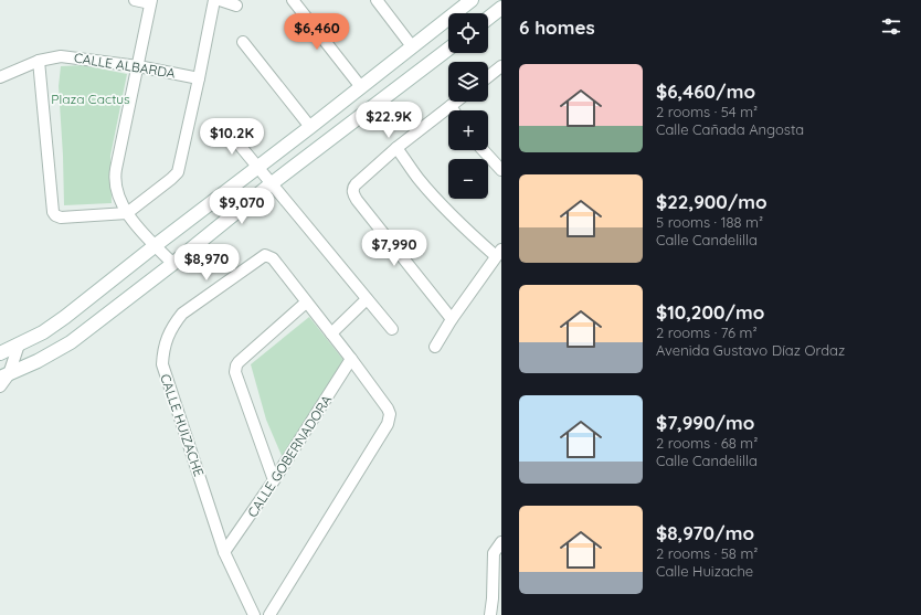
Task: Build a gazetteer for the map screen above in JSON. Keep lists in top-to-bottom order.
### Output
{
  "streets": {
    "street": ["CALLE ALBARDA", "CALLE HUIZACHE", "CALLE GOBERNADORA"]
  },
  "crossings": [
    ["CALLE HUIZACHE", "CALLE GOBERNADORA"]
  ],
  "parks": ["Plaza Cactus"],
  "page": {
    "heading": "6 homes",
    "map_buttons": ["+", "−"],
    "price": [
      "$6,460",
      "$22.9K",
      "$10.2K",
      "$9,070",
      "$7,990",
      "$8,970"
    ],
    "list": [
      {
        "name": "$6,460/mo",
        "note": "2 rooms · 54 m² · Calle Cañada Angosta"
      },
      {
        "name": "$22,900/mo",
        "note": "5 rooms · 188 m² · Calle Candelilla"
      },
      {
        "name": "$10,200/mo",
        "note": "2 rooms · 76 m² · Avenida Gustavo Díaz Ordaz"
      },
      {
        "name": "$7,990/mo",
        "note": "2 rooms · 68 m² · Calle Candelilla"
      },
      {
        "name": "$8,970/mo",
        "note": "2 rooms · 58 m² · Calle Huizache"
      }
    ]
  }
}
